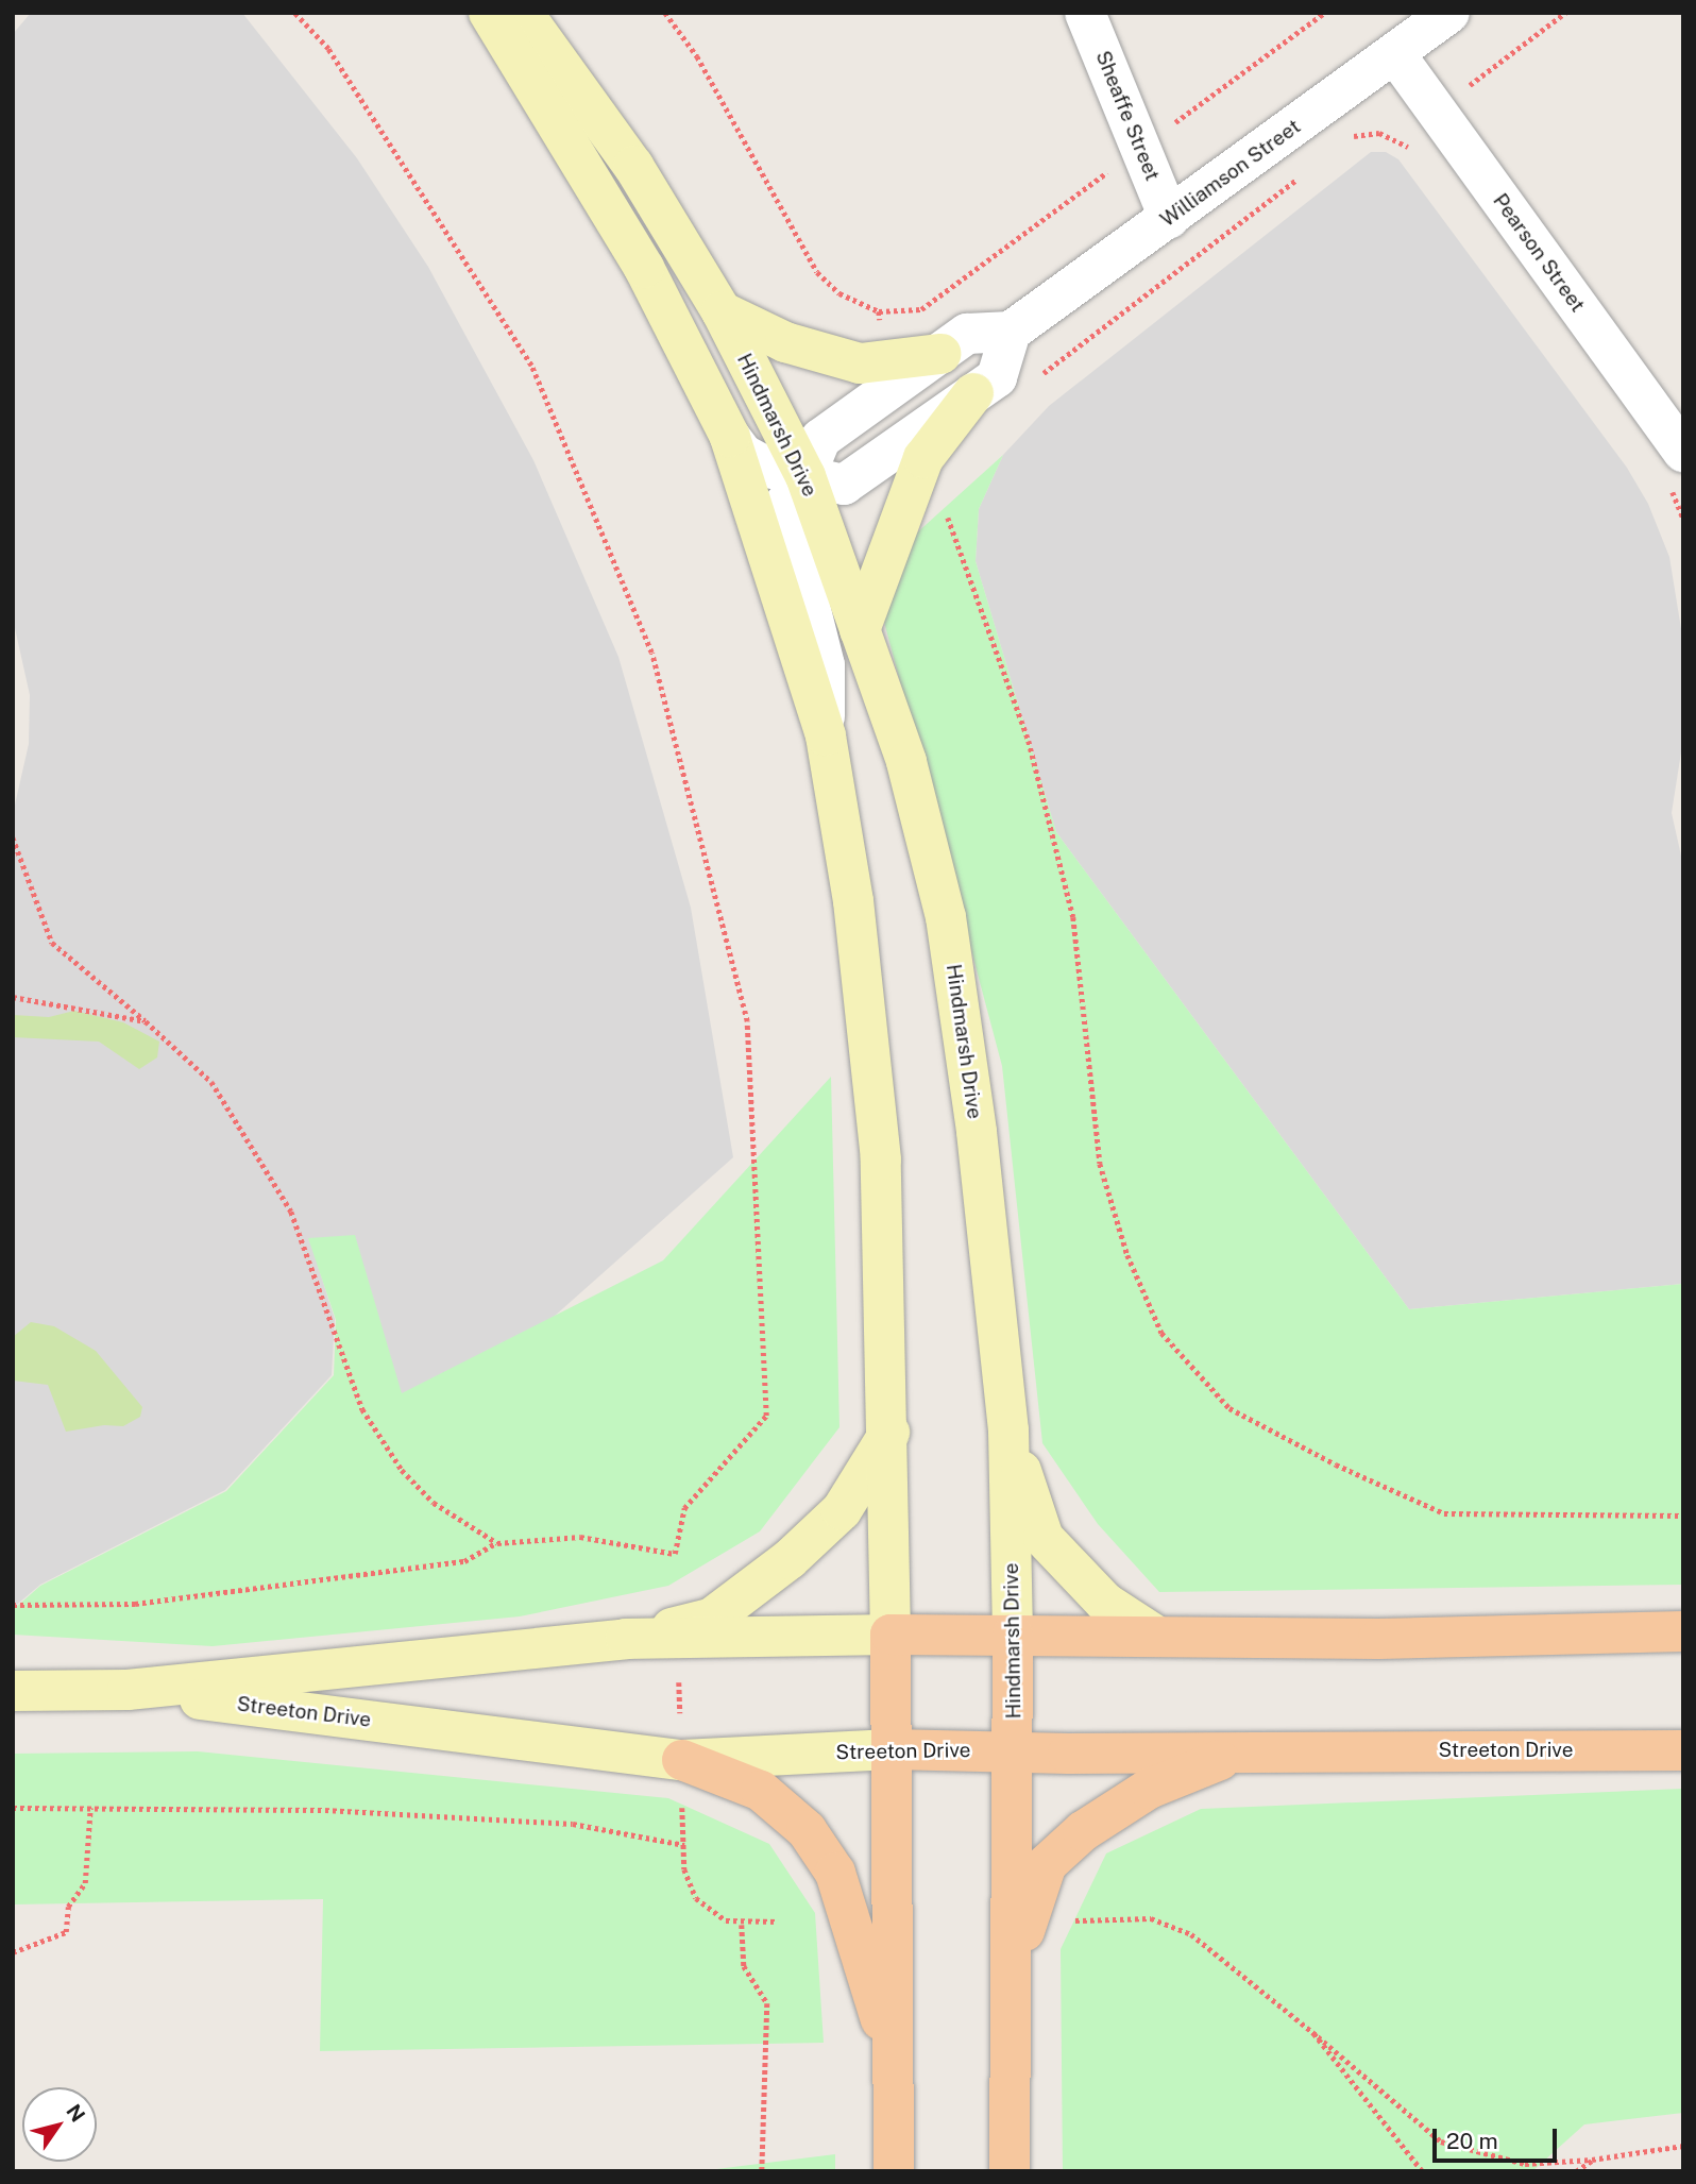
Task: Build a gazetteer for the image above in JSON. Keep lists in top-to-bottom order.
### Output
{
  "streets": {
    "main road": ["Hindmarsh Drive", "Streeton Drive"],
    "street": ["Sheaffe Street", "Williamson Street", "Pearson Street"]
  },
  "crossings": [
    ["Sheaffe Street", "Williamson Street"],
    ["Williamson Street", "Pearson Street"],
    ["Hindmarsh Drive", "Streeton Drive"]
  ],
  "scale_bar": "20 m",
  "north": "top right"
}
